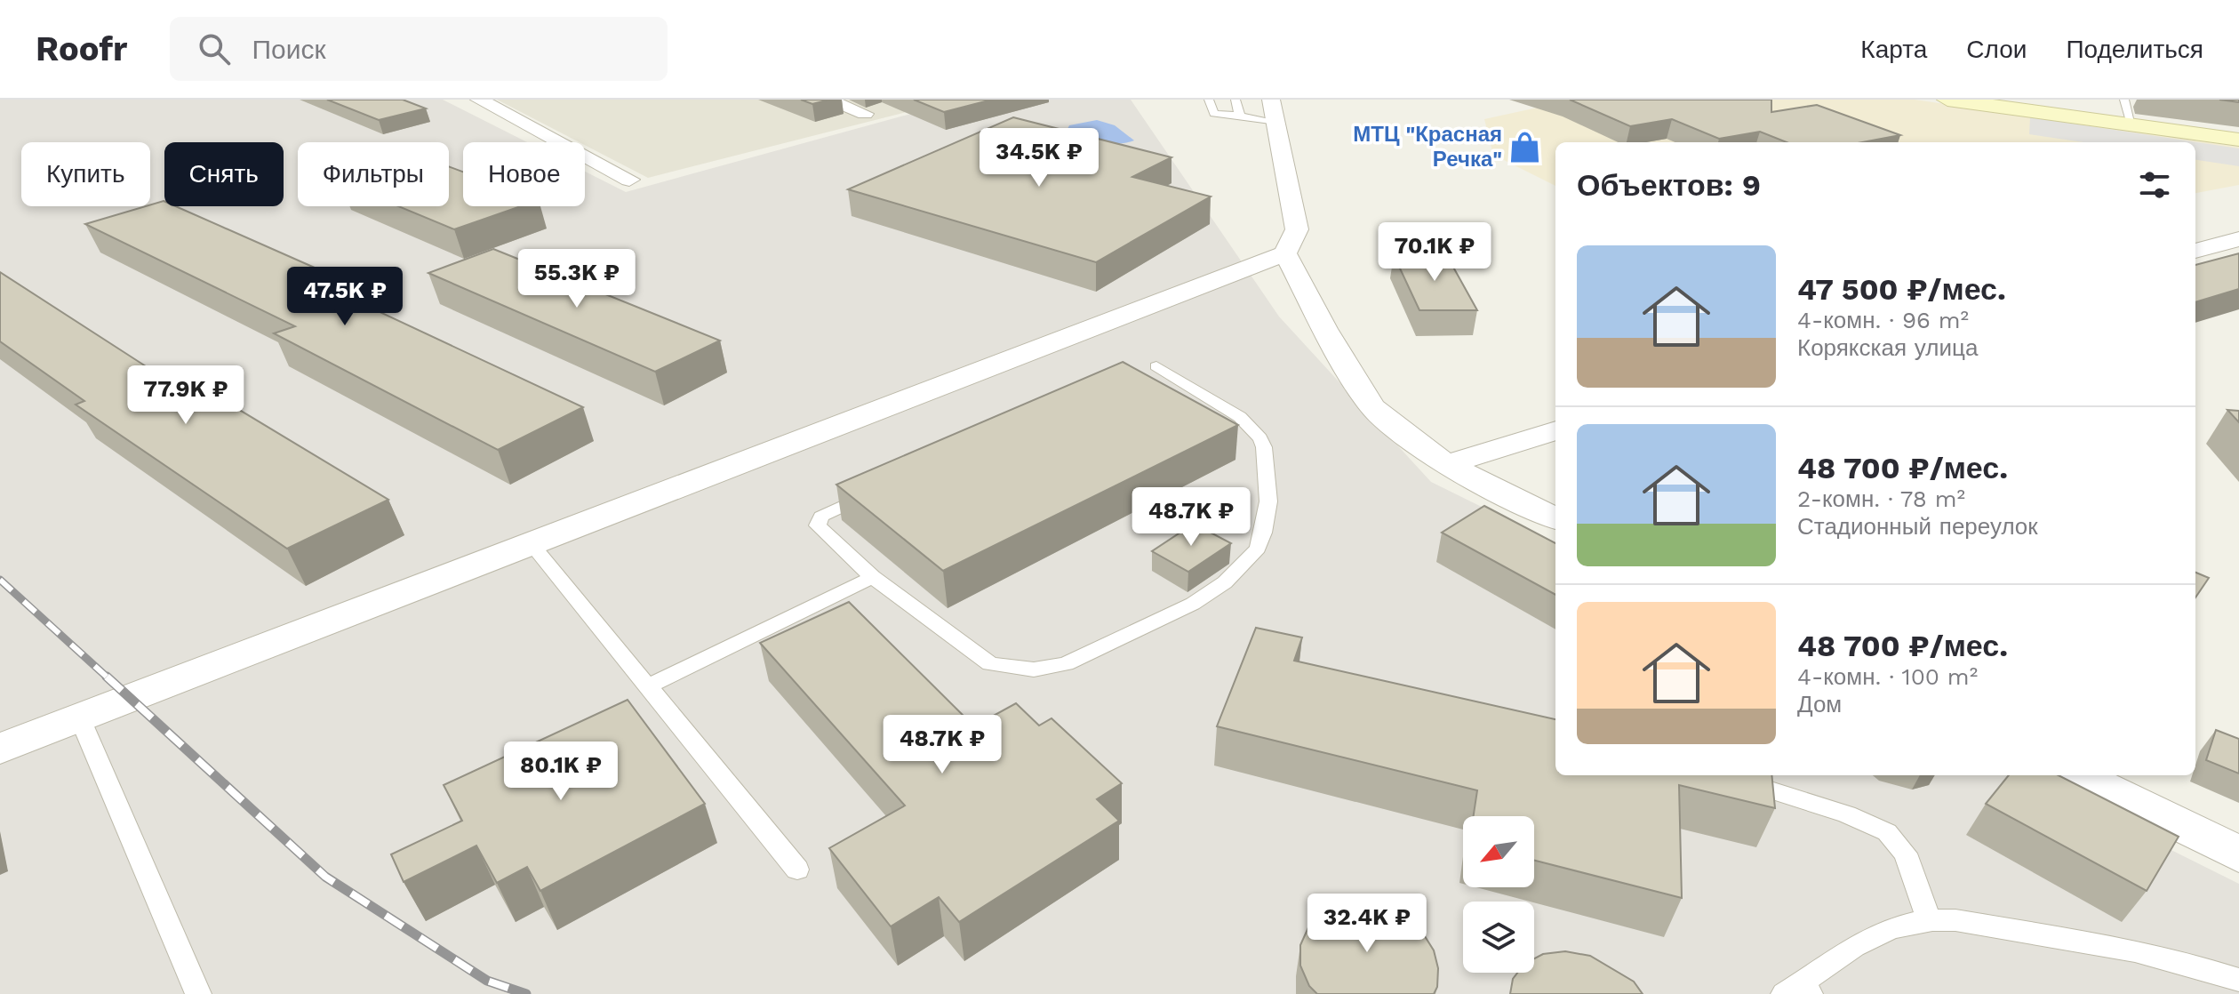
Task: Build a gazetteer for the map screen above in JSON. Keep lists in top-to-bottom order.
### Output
{
  "places": {
    "shop": ["МТЦ \"Красная Речка\""]
  },
  "north": "bottom left",
  "page": {
    "header": "Roofr",
    "search": "Поиск",
    "nav": ["Карта", "Слои", "Поделиться"],
    "price": [
      "34.5K ₽",
      "70.1K ₽",
      "55.3K ₽",
      "47.5K ₽",
      "77.9K ₽",
      "48.7K ₽",
      "48.7K ₽",
      "80.1K ₽",
      "32.4K ₽"
    ],
    "chip": [
      "Купить",
      "Снять",
      "Фильтры",
      "Новое"
    ],
    "heading": "Объектов: 9",
    "list": [
      {
        "name": "47 500 ₽/мес.",
        "note": "4-комн. · 96 m² · Корякская улица"
      },
      {
        "name": "48 700 ₽/мес.",
        "note": "2-комн. · 78 m² · Стадионный переулок"
      },
      {
        "name": "48 700 ₽/мес.",
        "note": "4-комн. · 100 m² · Дом"
      }
    ]
  }
}
